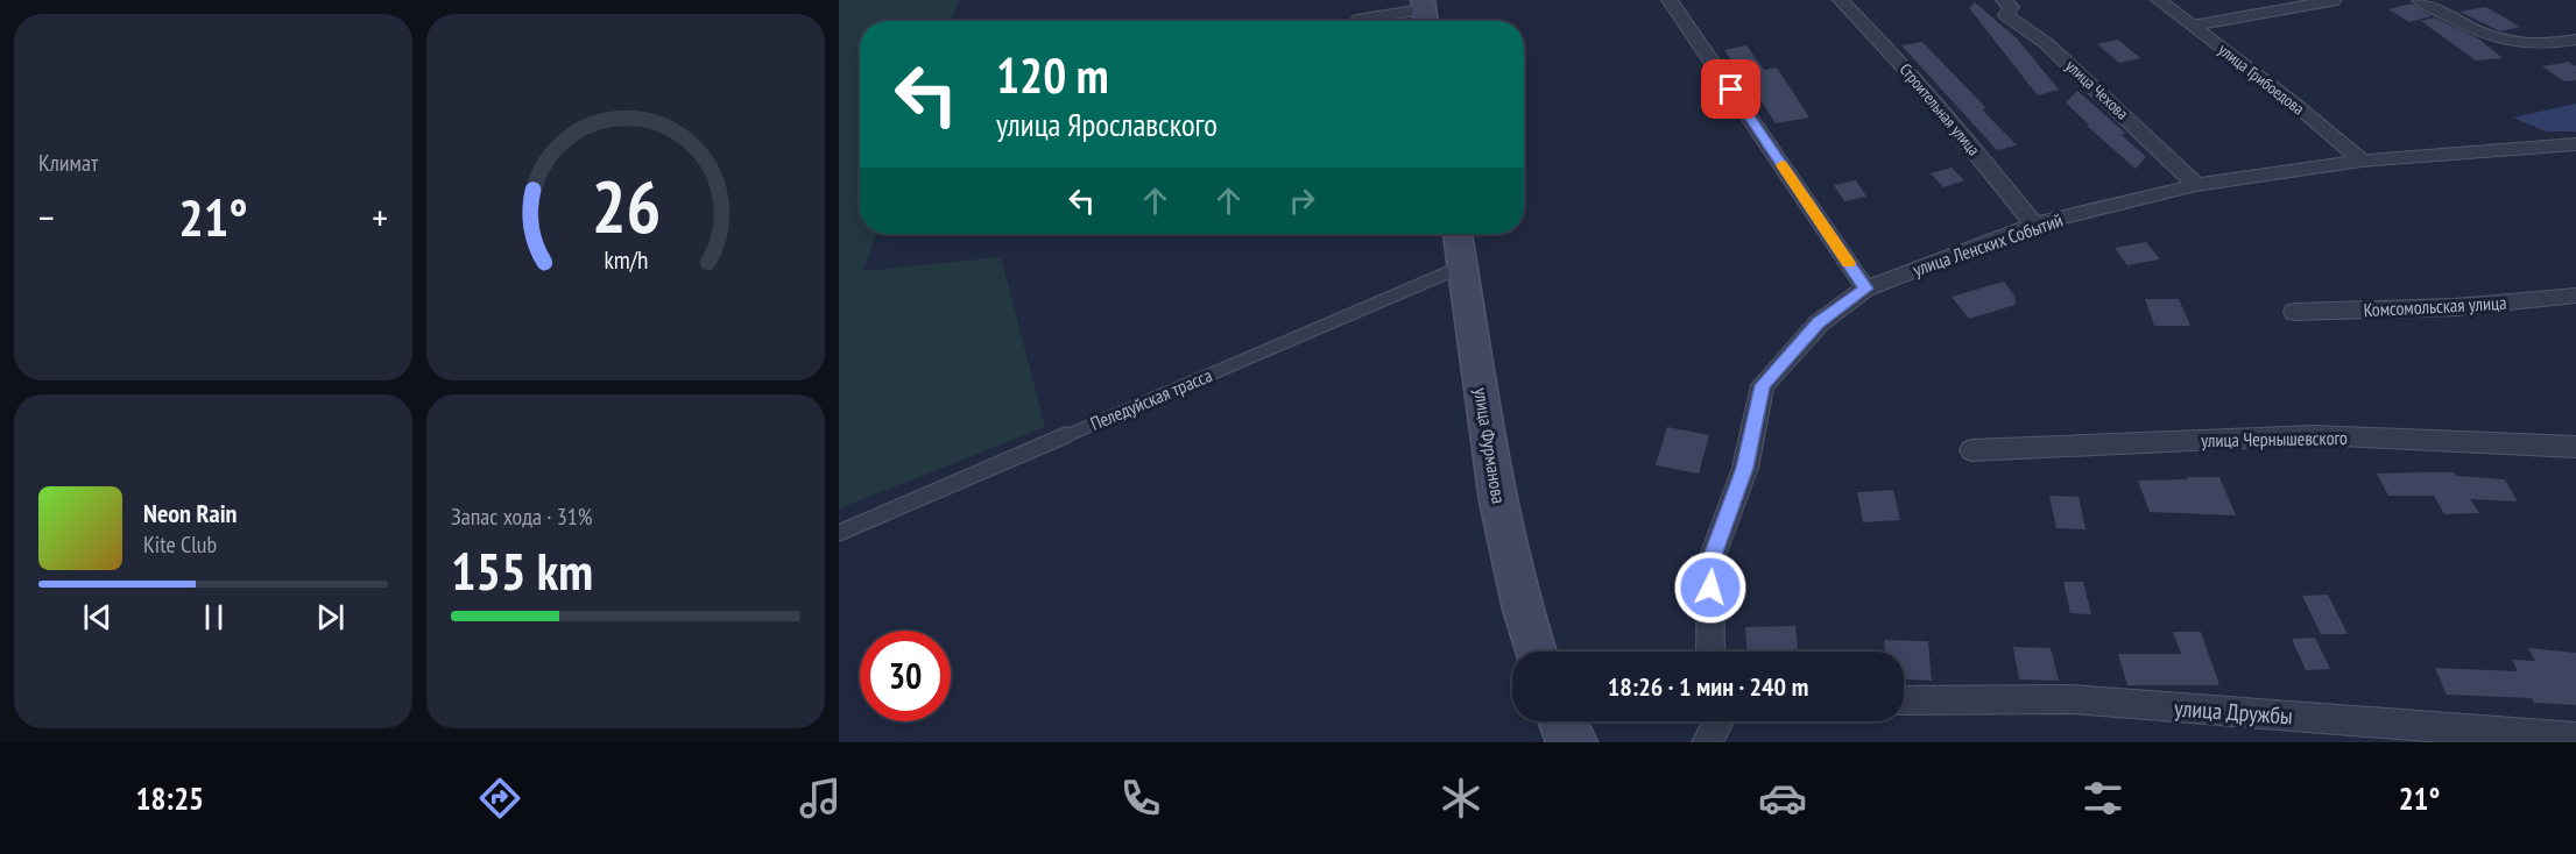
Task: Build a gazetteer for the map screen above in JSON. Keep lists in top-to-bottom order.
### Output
{
  "streets": {
    "main road": ["улица Фурманова"],
    "street": [
      "улица Грибоедова",
      "улица Чехова",
      "Строительная улица",
      "улица Ленских Событий",
      "Комсомольская улица",
      "улица Чернышевского",
      "улица Дружбы"
    ],
    "lane": ["Пеледуйская трасса"]
  },
  "crossings": [
    ["улица Грибоедова", "улица Ленских Событий"],
    ["улица Чехова", "улица Ленских Событий"],
    ["Строительная улица", "улица Ленских Событий"],
    ["Пеледуйская трасса", "улица Фурманова"]
  ],
  "page": {
    "tile": [
      "Климат",
      ["Запас хода · 31%", "155 km"]
    ],
    "turn": ["120 m", "улица Ярославского"],
    "heat": ["−", "21°", "+"],
    "song": ["Neon Rain", "Kite Club"],
    "limit": "30",
    "trip": "18:26 · 1 мин · 240 m",
    "tabs": ["18:25", "21°"],
    "gauge": ["26", "km/h"]
  }
}
